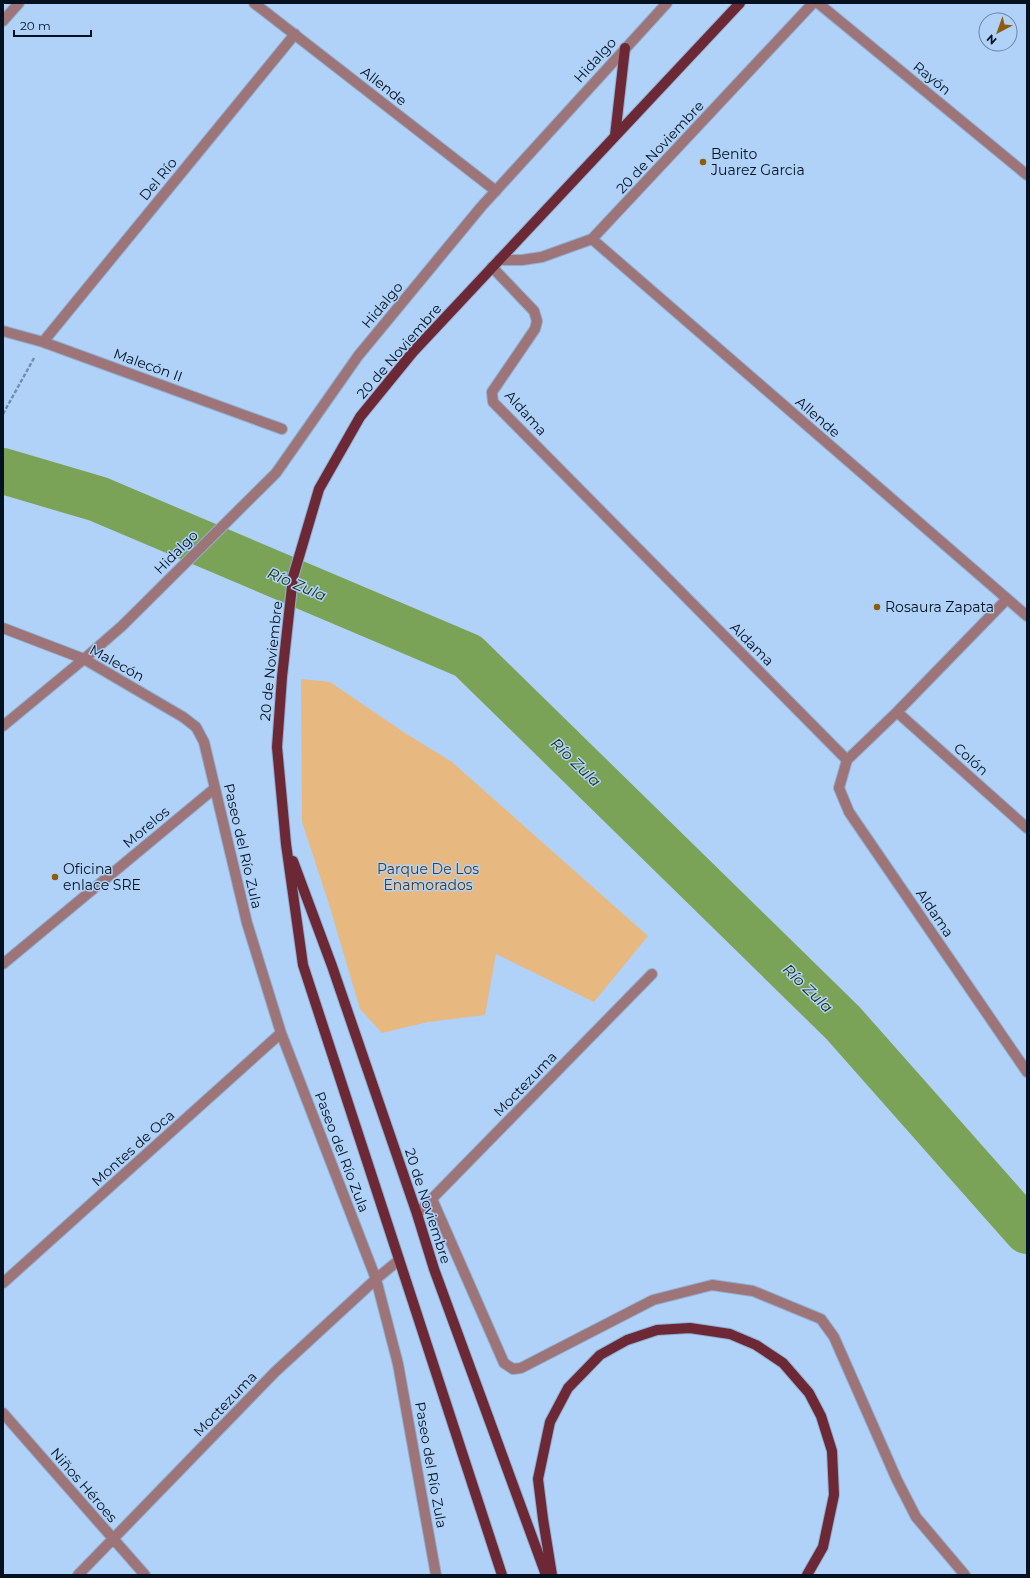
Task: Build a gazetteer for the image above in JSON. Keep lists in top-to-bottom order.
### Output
{
  "streets": {
    "main road": ["20 de Noviembre"],
    "street": [
      "Hidalgo",
      "Rayón",
      "Allende",
      "Del Río",
      "Malecón II",
      "Aldama",
      "Malecón",
      "Colón",
      "Morelos",
      "Paseo del Río Zula",
      "Moctezuma",
      "Montes de Oca",
      "Niños Héroes"
    ]
  },
  "crossings": [
    ["Hidalgo", "Allende"],
    ["Hidalgo", "Malecón"],
    ["Allende", "20 de Noviembre"],
    ["Allende", "Del Río"],
    ["20 de Noviembre", "Aldama"],
    ["20 de Noviembre", "Moctezuma"],
    ["Del Río", "Malecón II"],
    ["Malecón", "Paseo del Río Zula"],
    ["Morelos", "Paseo del Río Zula"],
    ["Paseo del Río Zula", "Moctezuma"],
    ["Paseo del Río Zula", "Montes de Oca"],
    ["Moctezuma", "Niños Héroes"]
  ],
  "water": ["Río Zula"],
  "parks": ["Parque De Los Enamorados"],
  "places": ["Benito Juarez Garcia", "Rosaura Zapata", "Oficina enlace SRE"],
  "scale_bar": "20 m",
  "north": "bottom left"
}
